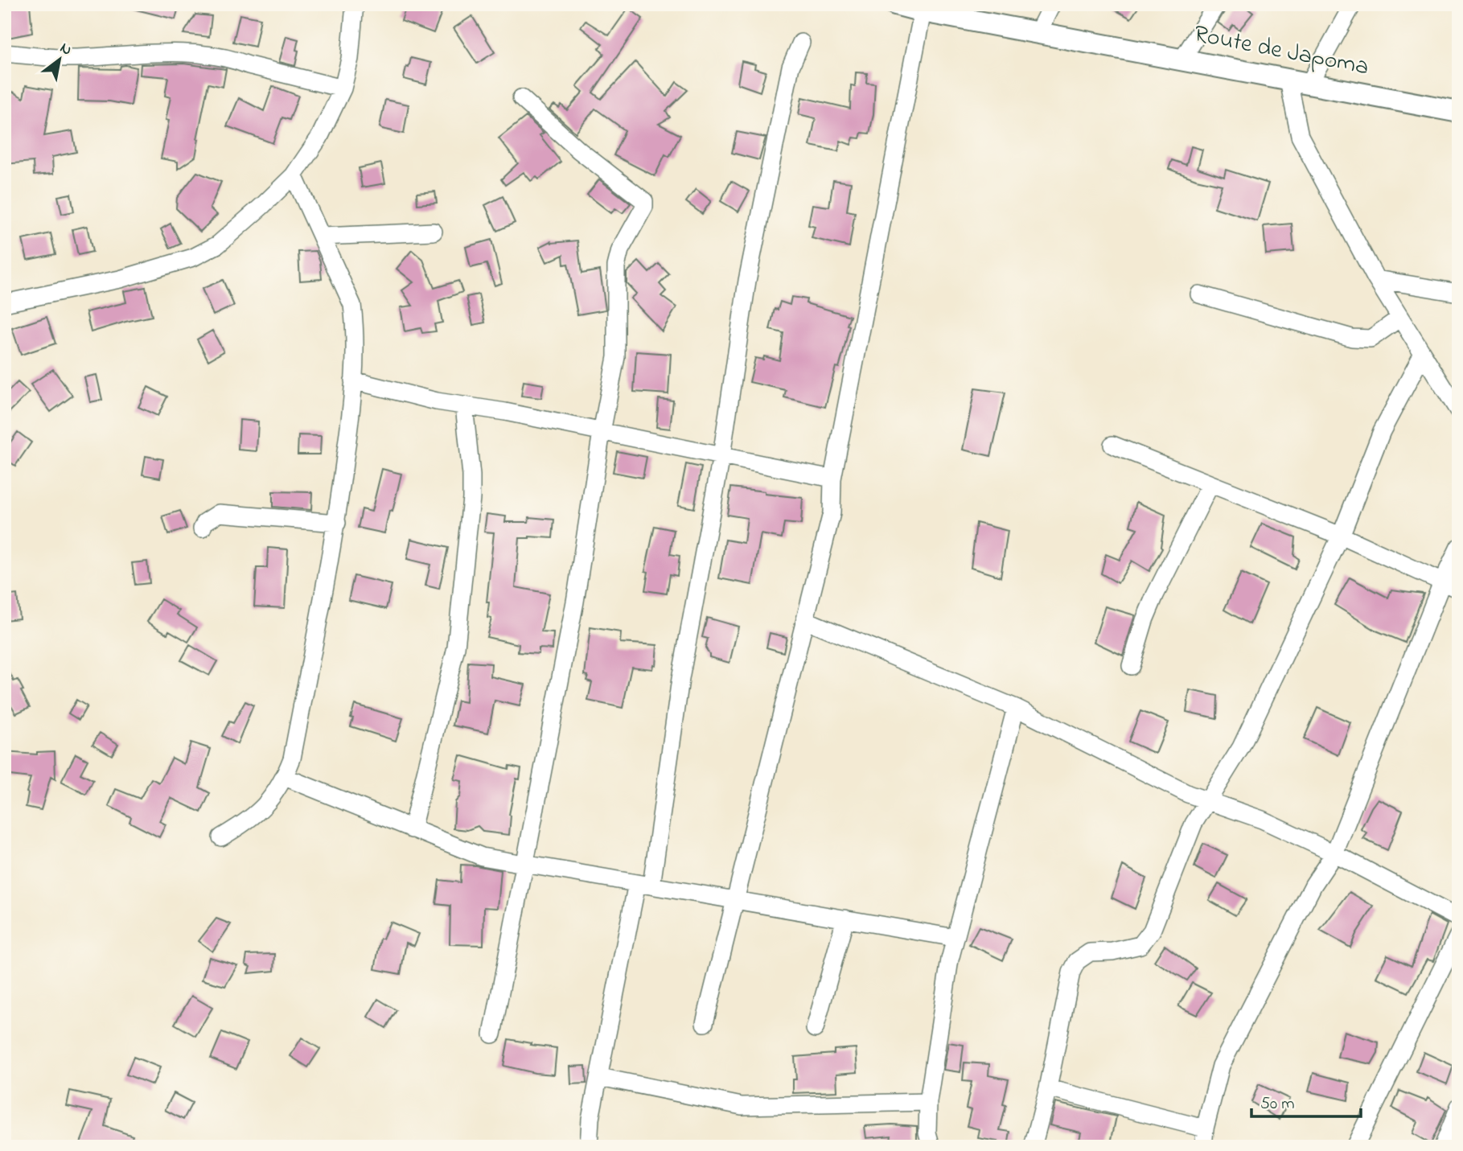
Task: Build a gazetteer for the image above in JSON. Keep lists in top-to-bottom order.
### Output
{
  "streets": {
    "street": ["Route de Japoma"]
  },
  "scale_bar": "50 m",
  "north": "top right"
}
